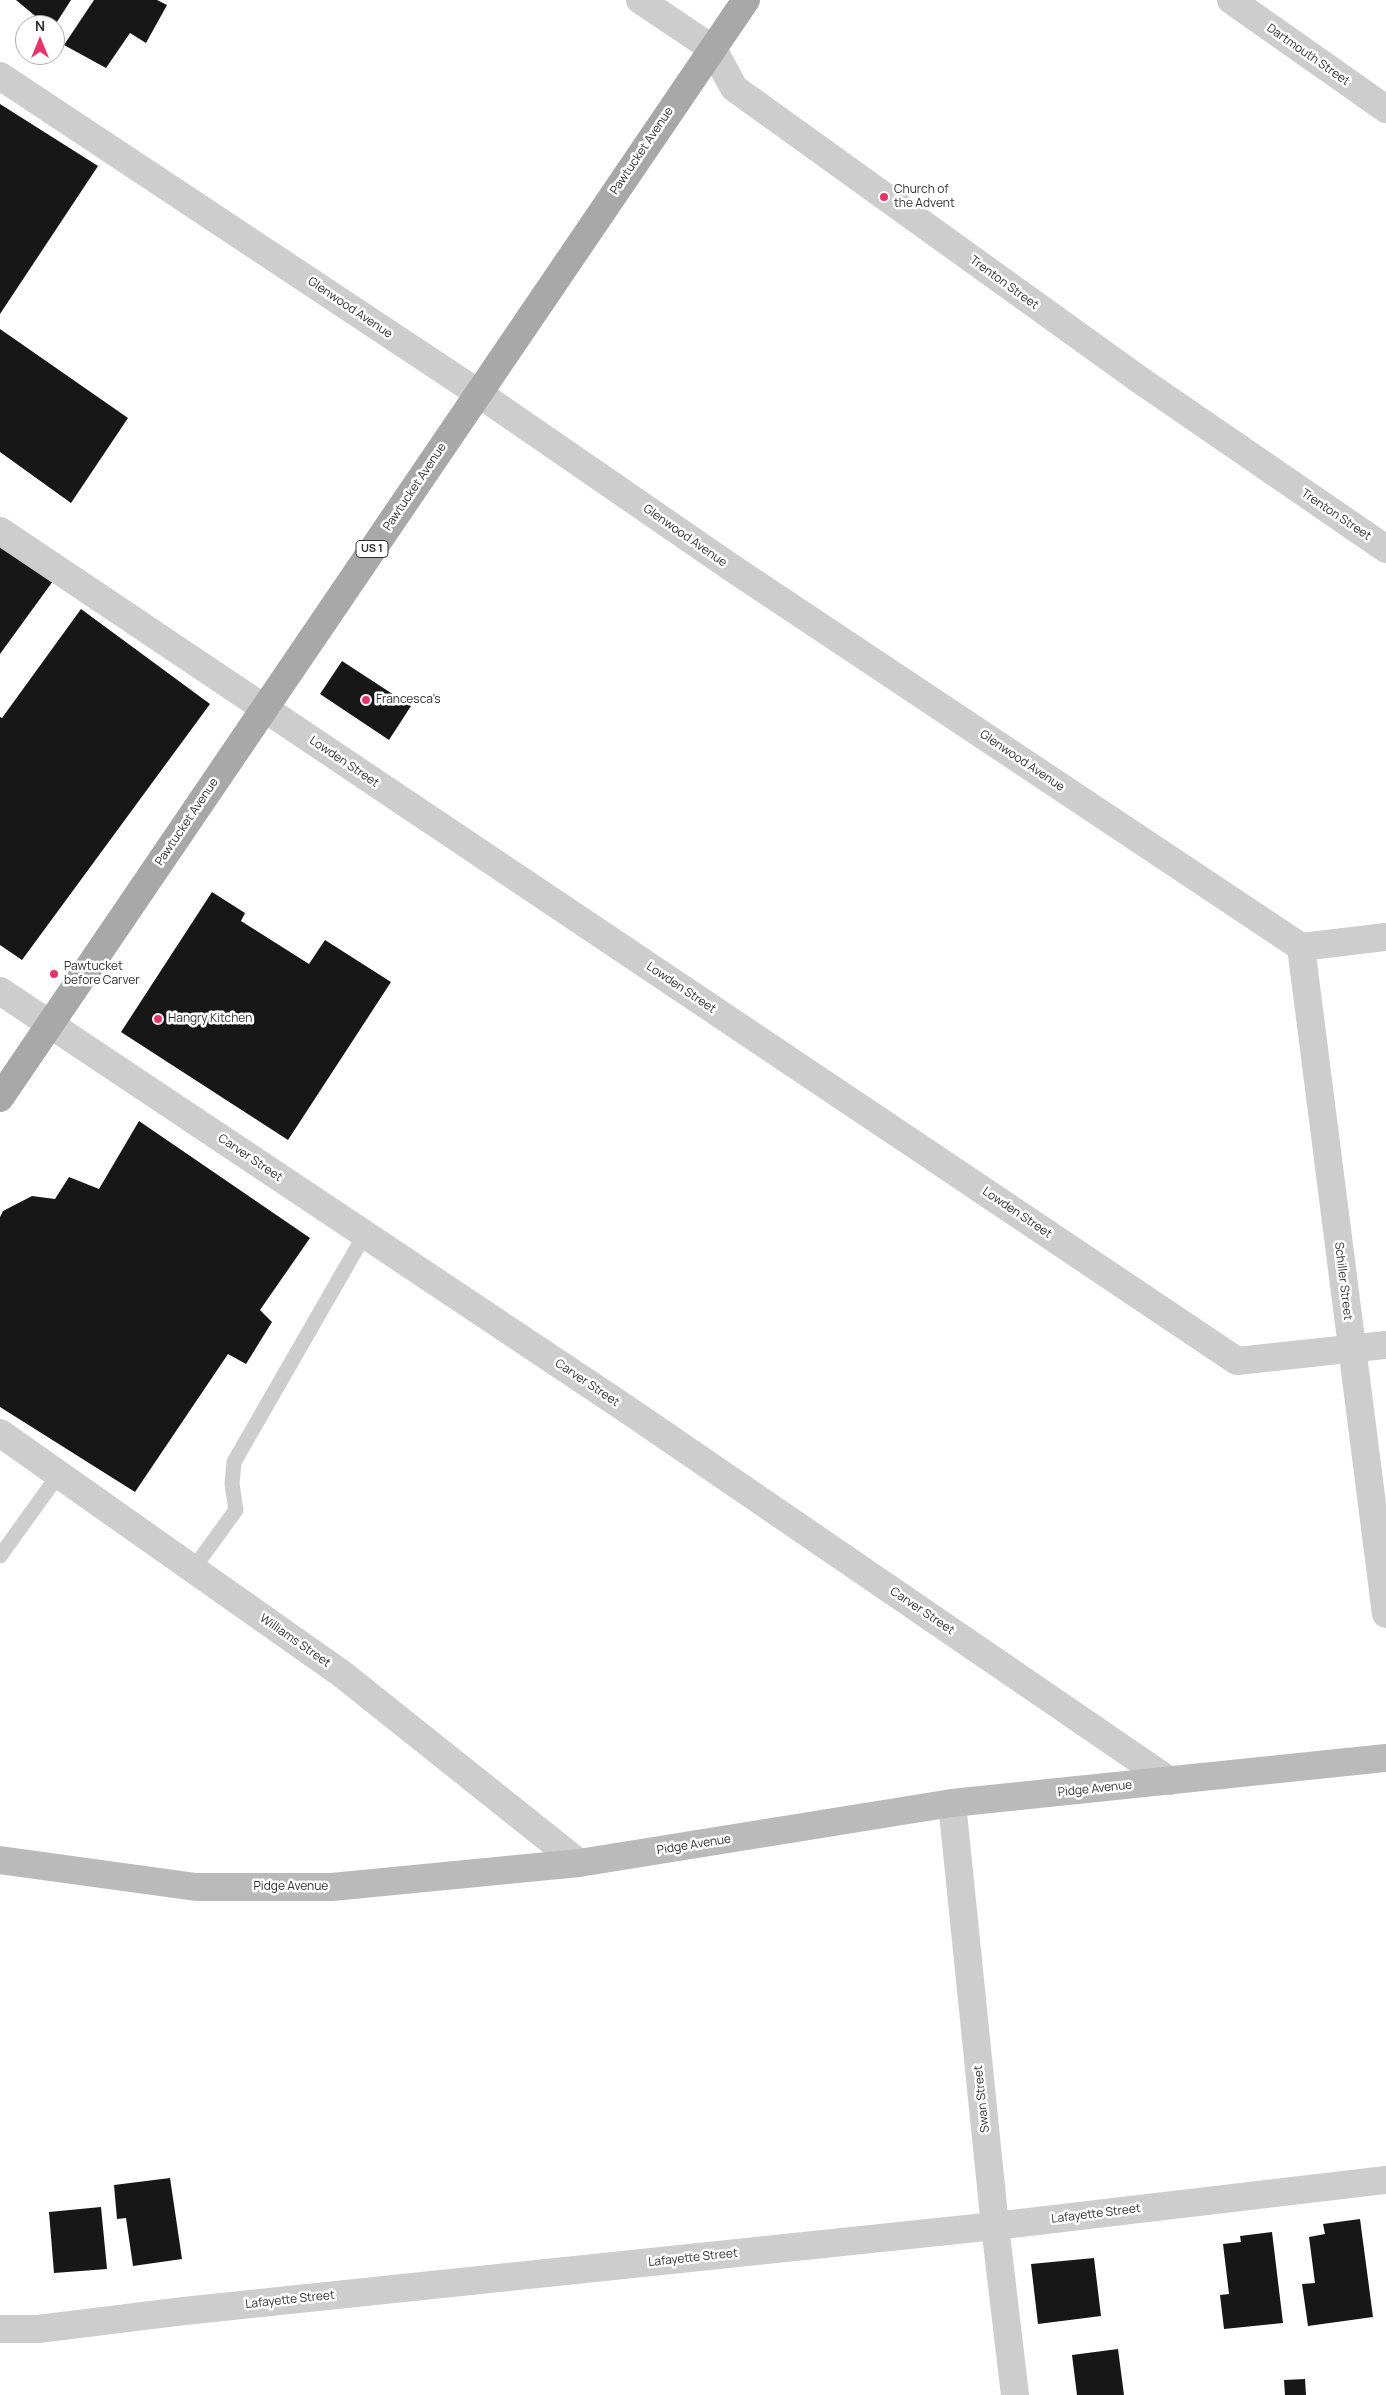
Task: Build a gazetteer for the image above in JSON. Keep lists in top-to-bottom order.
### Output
{
  "streets": {
    "main road": ["Pawtucket Avenue", "US 1"],
    "street": [
      "Dartmouth Street",
      "Trenton Street",
      "Glenwood Avenue",
      "Lowden Street",
      "Carver Street",
      "Schiller Street",
      "Williams Street",
      "Pidge Avenue",
      "Swan Street",
      "Lafayette Street"
    ]
  },
  "crossings": [
    ["Pawtucket Avenue", "Trenton Street"],
    ["Pawtucket Avenue", "Glenwood Avenue"],
    ["Pawtucket Avenue", "Lowden Street"],
    ["Pawtucket Avenue", "Carver Street"],
    ["Glenwood Avenue", "Schiller Street"],
    ["Lowden Street", "Schiller Street"],
    ["Carver Street", "Pidge Avenue"],
    ["Williams Street", "Pidge Avenue"],
    ["Pidge Avenue", "Swan Street"],
    ["Swan Street", "Lafayette Street"]
  ],
  "places": [
    "Church of the Advent",
    "Francesca's",
    "Pawtucket before Carver",
    "Hangry Kitchen"
  ],
  "north": "top"
}
